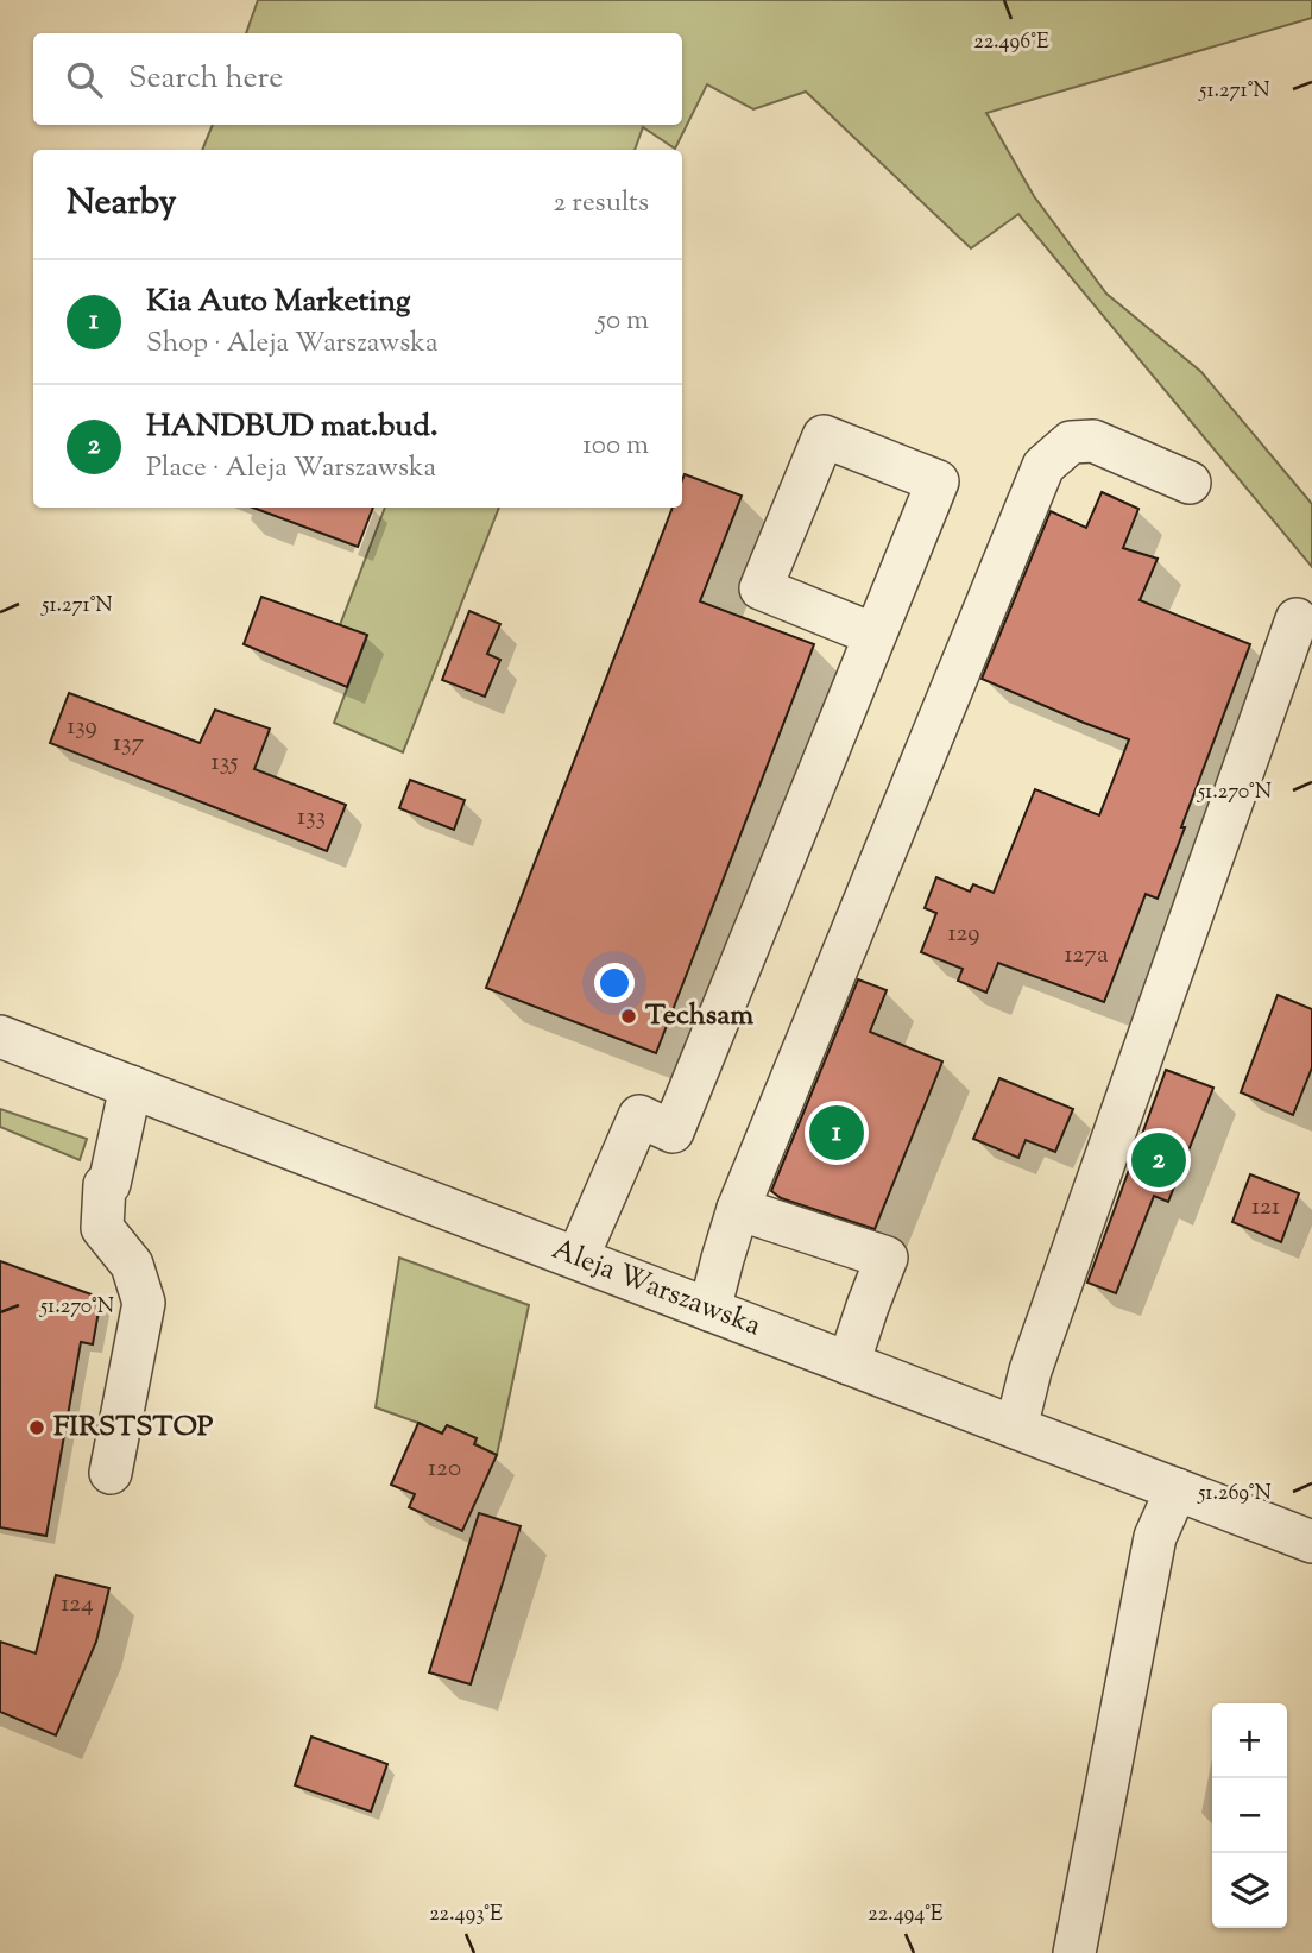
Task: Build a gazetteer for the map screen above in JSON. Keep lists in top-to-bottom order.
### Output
{
  "streets": {
    "street": ["Aleja Warszawska"]
  },
  "places": ["Techsam", "FIRSTSTOP"],
  "house_numbers": [
    "139",
    "137",
    "135",
    "133",
    "129",
    "127a",
    "121",
    "120",
    "124"
  ],
  "page": {
    "search": "Search here",
    "heading": ["Nearby", "2 results"],
    "list": [
      {
        "mark": "1",
        "name": "Kia Auto Marketing",
        "note": "Shop · Aleja Warszawska",
        "value": "50 m"
      },
      {
        "mark": "2",
        "name": "HANDBUD mat.bud.",
        "note": "Place · Aleja Warszawska",
        "value": "100 m"
      }
    ],
    "pins": ["1", "2"],
    "map_buttons": ["+", "−"]
  },
  "coordinates": [
    "22.496°E",
    "51.271°N",
    "51.270°N",
    "51.269°N",
    "22.493°E",
    "22.494°E"
  ]
}
